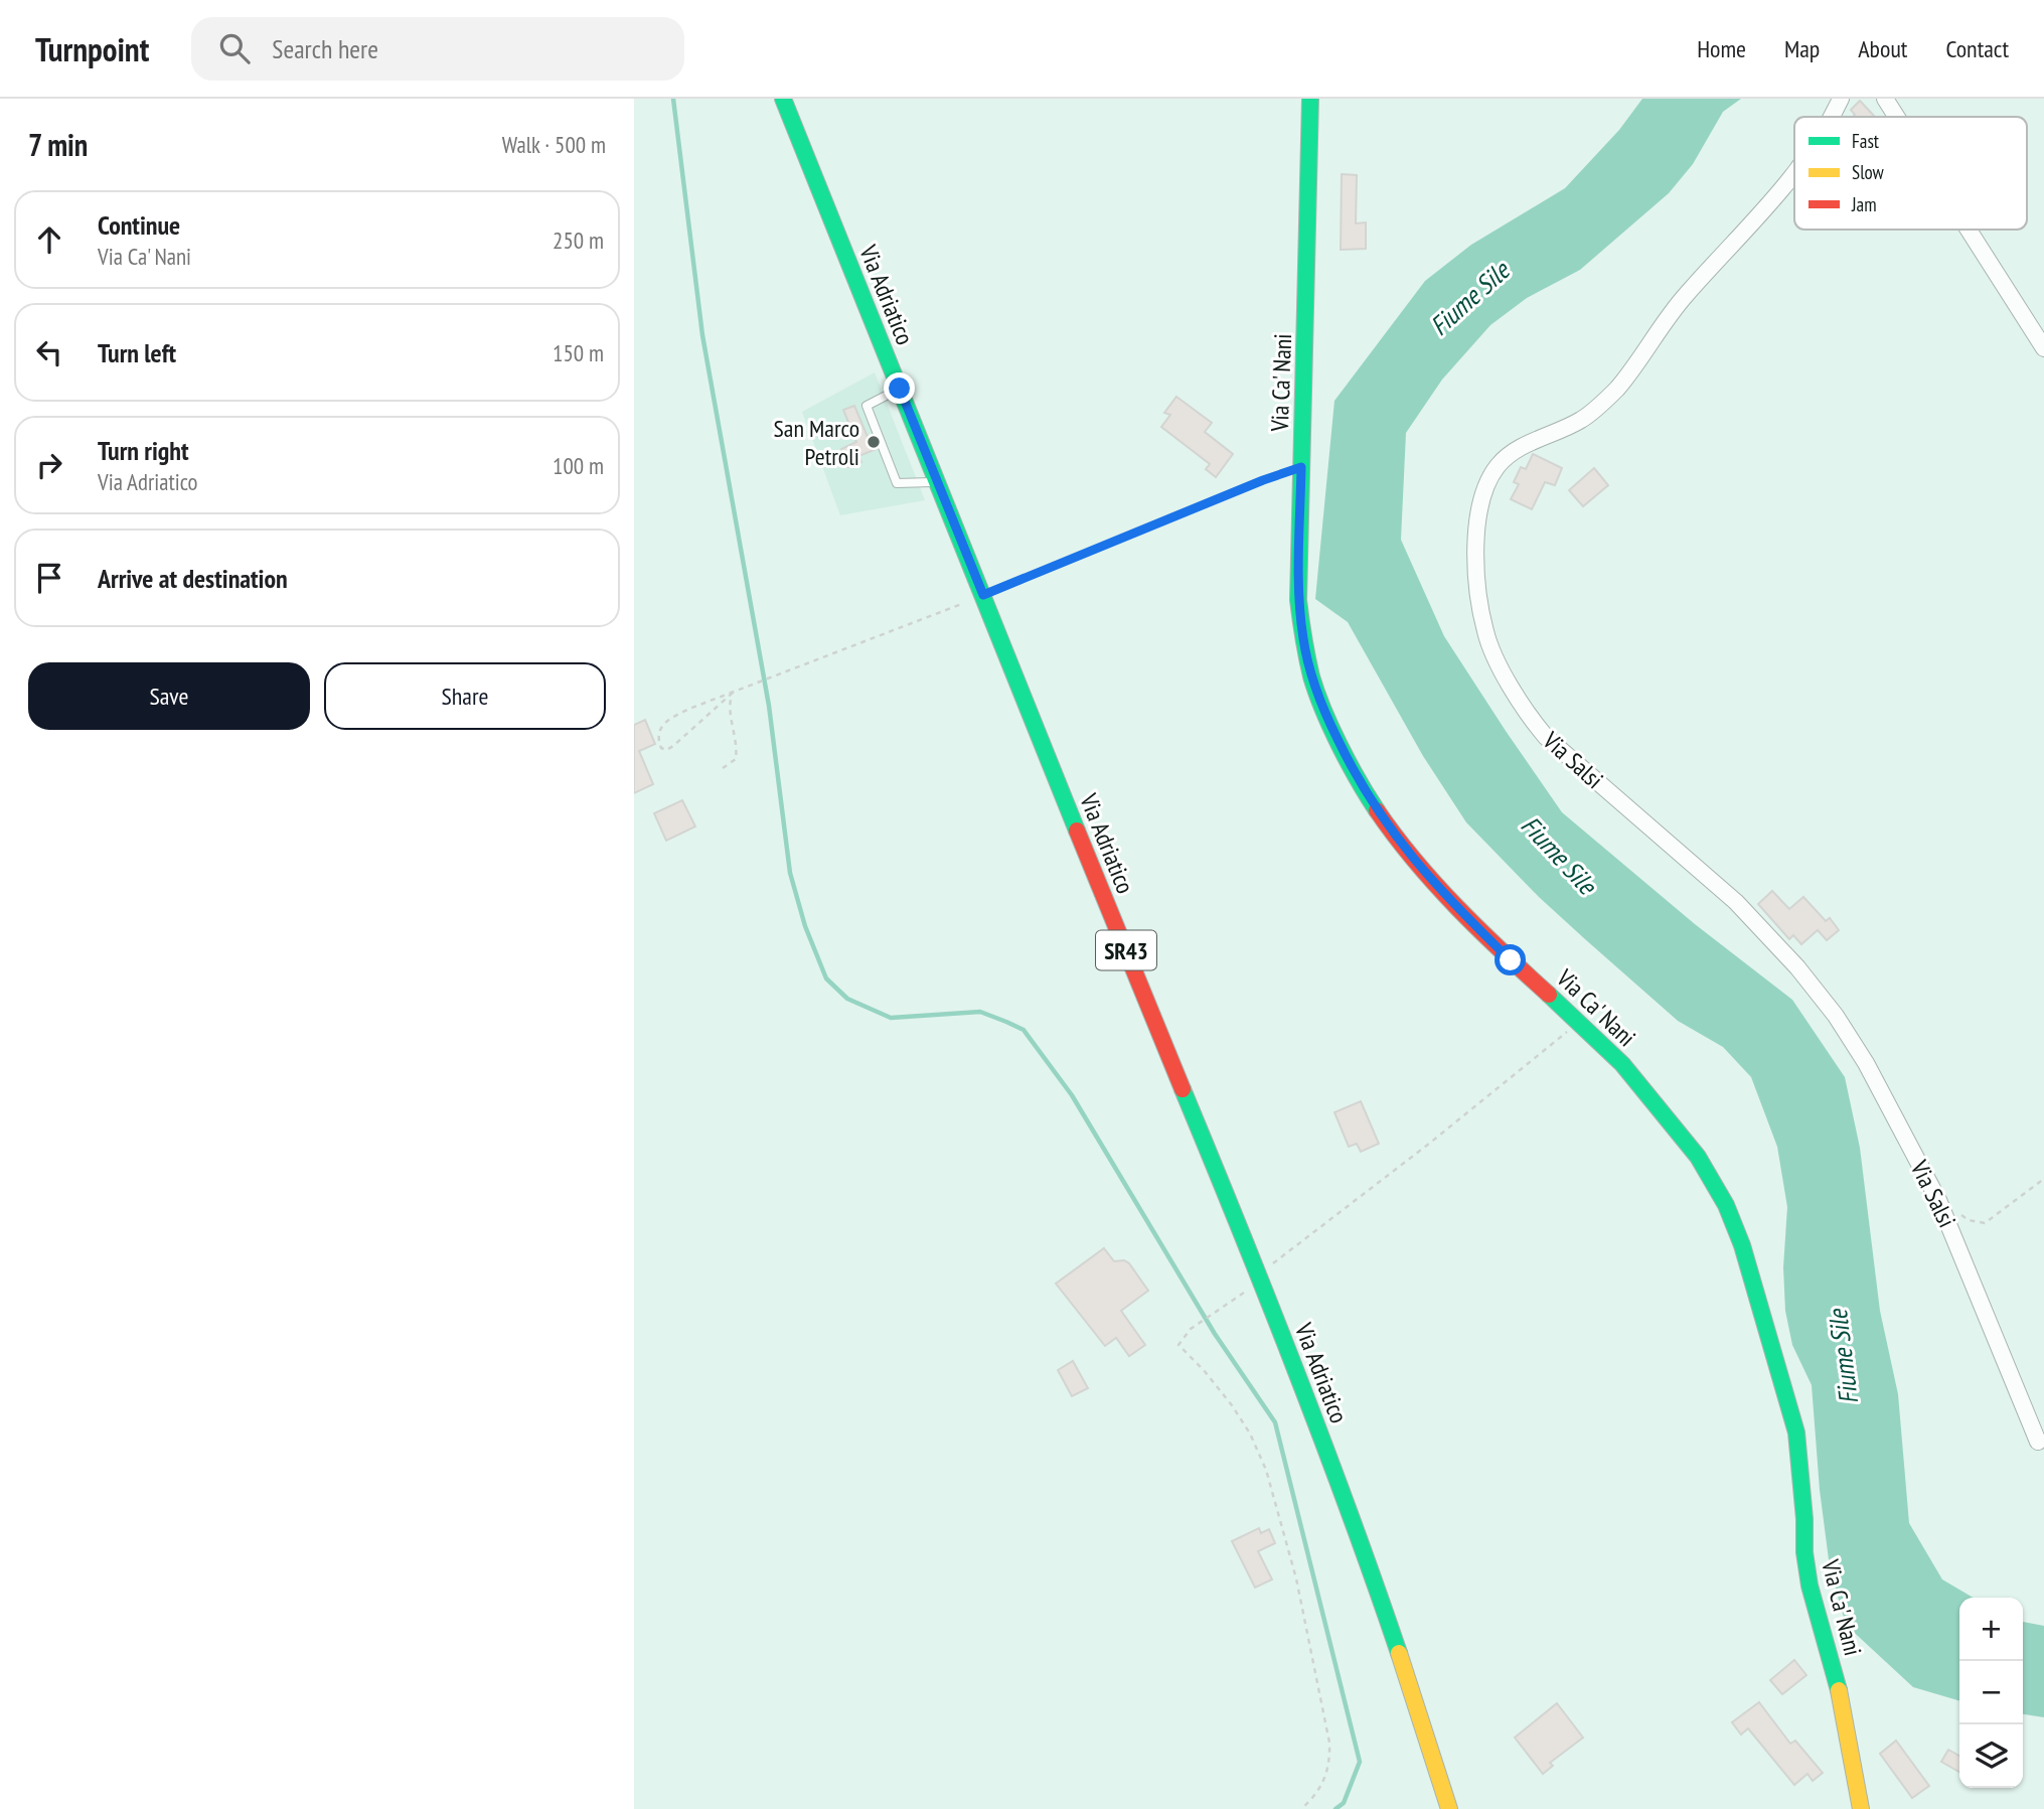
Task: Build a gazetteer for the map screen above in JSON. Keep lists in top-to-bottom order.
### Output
{
  "streets": {
    "street": [
      "Via Adriatico",
      "Via Ca' Nani",
      "Via Salsi",
      "SR43"
    ]
  },
  "water": ["Fiume Sile"],
  "places": ["San Marco Petroli"],
  "legend": ["Fast", "Slow", "Jam"],
  "page": {
    "header": "Turnpoint",
    "search": "Search here",
    "nav": [
      "Home",
      "Map",
      "About",
      "Contact"
    ],
    "heading": ["7 min", "Walk · 500 m"],
    "list": [
      ["Continue", "Via Ca' Nani", "250 m"],
      ["Turn left", "150 m"],
      ["Turn right", "Via Adriatico", "100 m"],
      "Arrive at destination"
    ],
    "buttons": ["Save", "Share"],
    "map_buttons": ["+", "−"]
  }
}
